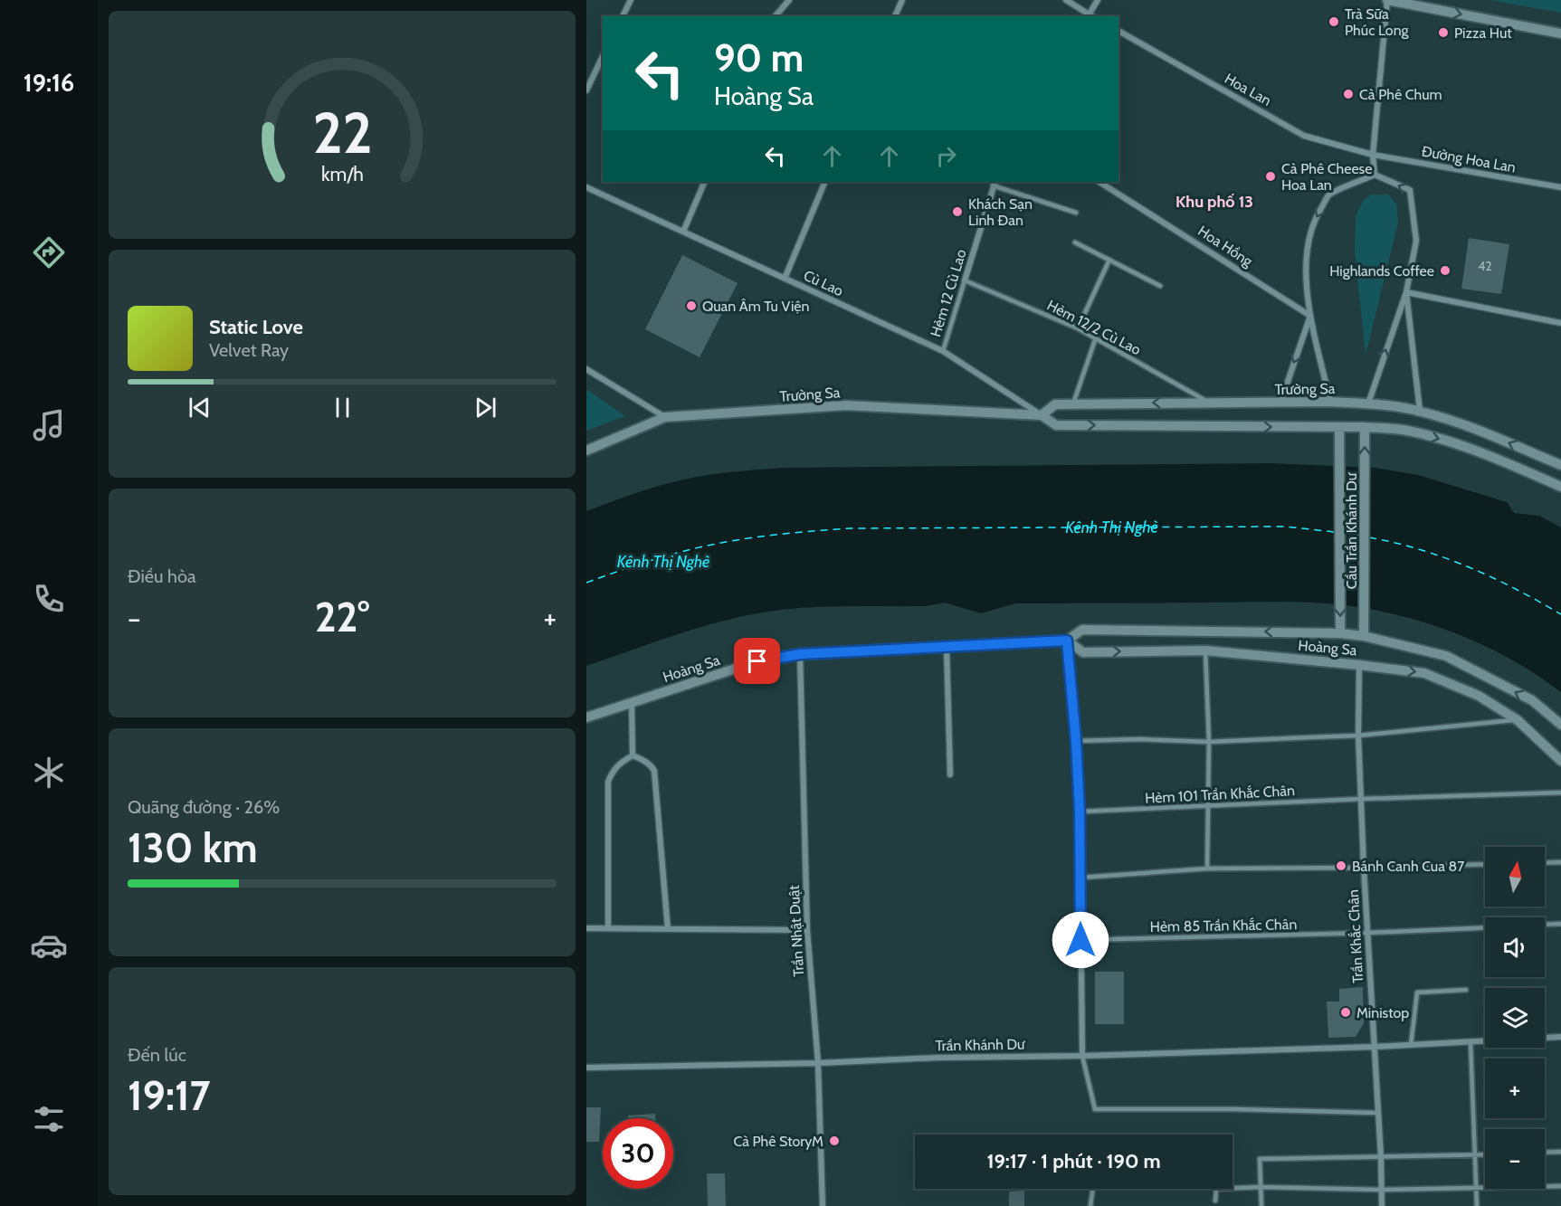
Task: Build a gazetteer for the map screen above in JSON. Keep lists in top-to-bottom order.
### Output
{
  "streets": {
    "street": [
      "Hoa Lan",
      "Đường Hoa Lan",
      "Hoa Hồng",
      "Cù Lao",
      "Hẻm 12 Cù Lao",
      "Trường Sa",
      "Cầu Trần Khánh Dư",
      "Hoàng Sa",
      "Trần Nhật Duật",
      "Trần Khắc Chân",
      "Trần Khánh Dư"
    ],
    "lane": ["Hẻm 12/2 Cù Lao", "Hẻm 101 Trần Khắc Chân", "Hẻm 85 Trần Khắc Chân"]
  },
  "crossings": [
    ["Hoa Lan", "Đường Hoa Lan"],
    ["Cù Lao", "Hẻm 12 Cù Lao"],
    ["Cù Lao", "Trường Sa"],
    ["Hẻm 12 Cù Lao", "Hẻm 12/2 Cù Lao"],
    ["Hẻm 12/2 Cù Lao", "Trường Sa"],
    ["Trường Sa", "Cầu Trần Khánh Dư"],
    ["Cầu Trần Khánh Dư", "Hoàng Sa"],
    ["Hoàng Sa", "Trần Nhật Duật"],
    ["Hoàng Sa", "Trần Khắc Chân"],
    ["Hẻm 101 Trần Khắc Chân", "Trần Khắc Chân"],
    ["Hẻm 85 Trần Khắc Chân", "Trần Khắc Chân"],
    ["Trần Nhật Duật", "Trần Khánh Dư"],
    ["Trần Khắc Chân", "Trần Khánh Dư"]
  ],
  "districts": ["Khu phố 13"],
  "water": ["Kênh Thị Nghè"],
  "places": [
    "Trà Sữa Phúc Long",
    "Pizza Hut",
    "Cà Phê Chum",
    "Cà Phê Cheese Hoa Lan",
    "Khách Sạn Linh Đan",
    "Highlands Coffee",
    "Quan Âm Tu Viện",
    "Bánh Canh Cua 87",
    "Ministop",
    "Cà Phê StoryM"
  ],
  "house_numbers": ["42"],
  "north": "top",
  "page": {
    "tabs": "19:16",
    "turn": ["90 m", "Hoàng Sa"],
    "song": ["Static Love", "Velvet Ray"],
    "tile": [
      "Điều hòa",
      ["Quãng đường · 26%", "130 km"],
      ["Đến lúc", "19:17"]
    ],
    "heat": ["−", "22°", "+"],
    "map_buttons": ["+", "−"],
    "limit": "30",
    "trip": "19:17 · 1 phút · 190 m",
    "gauge": ["22", "km/h"]
  }
}
